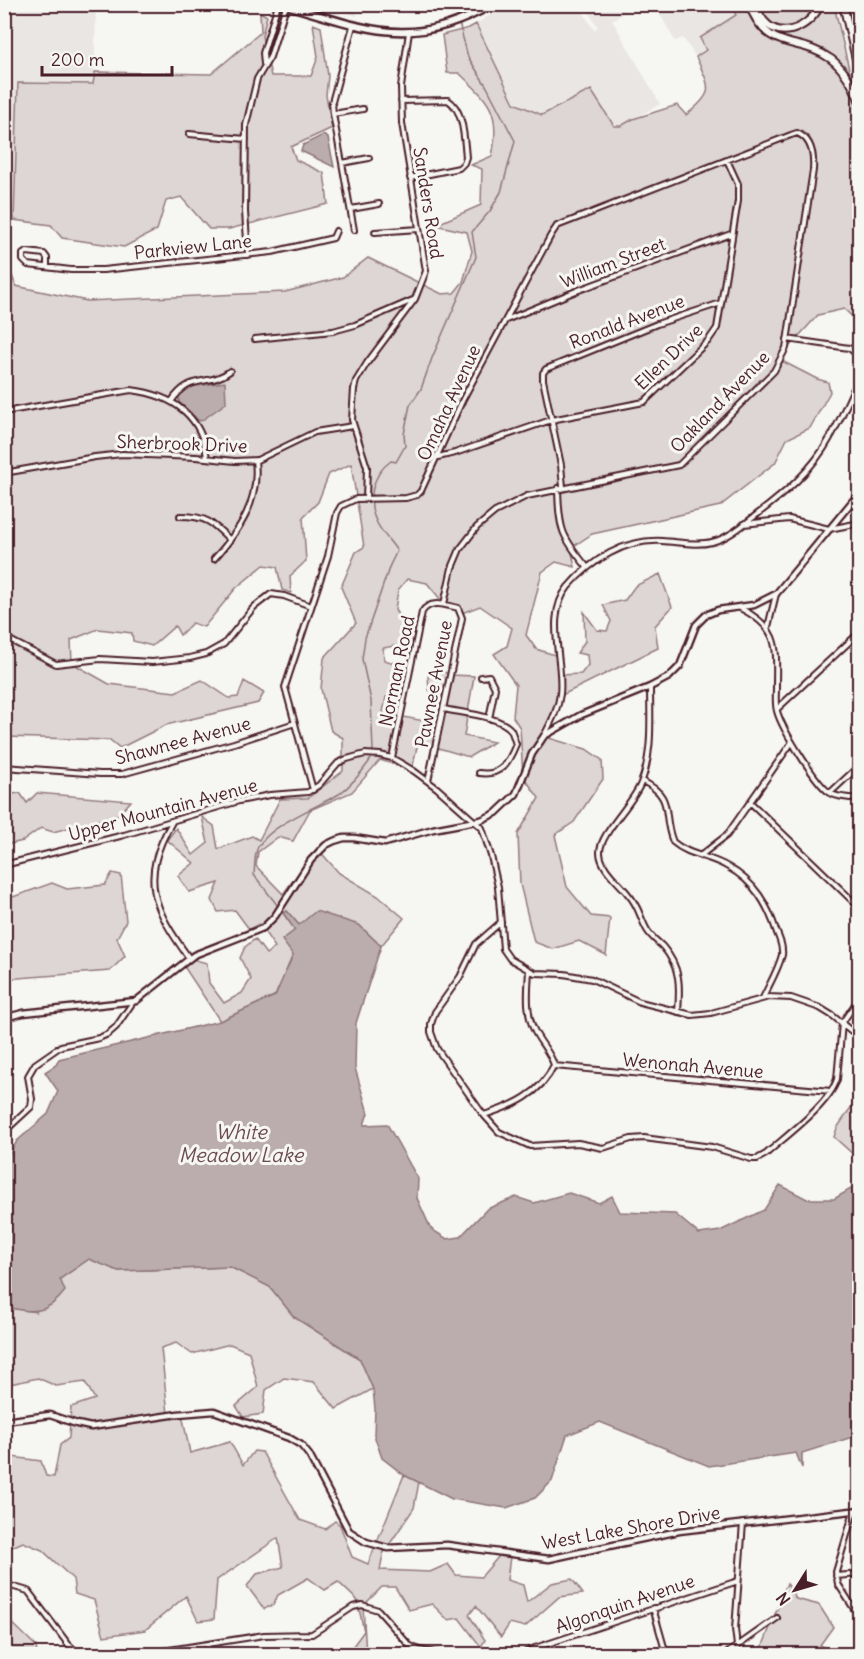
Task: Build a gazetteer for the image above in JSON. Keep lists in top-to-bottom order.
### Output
{
  "streets": {
    "street": [
      "Sanders Road",
      "Parkview Lane",
      "William Street",
      "Ronald Avenue",
      "Ellen Drive",
      "Oakland Avenue",
      "Omaha Avenue",
      "Sherbrook Drive",
      "Norman Road",
      "Pawnee Avenue",
      "Shawnee Avenue",
      "Upper Mountain Avenue",
      "Wenonah Avenue",
      "West Lake Shore Drive",
      "Algonquin Avenue"
    ]
  },
  "crossings": [
    ["Sanders Road", "Omaha Avenue"],
    ["Sanders Road", "Sherbrook Drive"],
    ["William Street", "Ellen Drive"],
    ["William Street", "Omaha Avenue"],
    ["Ronald Avenue", "Ellen Drive"],
    ["Ellen Drive", "Omaha Avenue"],
    ["Oakland Avenue", "Omaha Avenue"],
    ["Oakland Avenue", "Norman Road"],
    ["Oakland Avenue", "Pawnee Avenue"],
    ["Omaha Avenue", "Shawnee Avenue"],
    ["Omaha Avenue", "Upper Mountain Avenue"],
    ["Norman Road", "Pawnee Avenue"]
  ],
  "water": ["White Meadow Lake"],
  "scale_bar": "200 m",
  "north": "bottom left"
}
